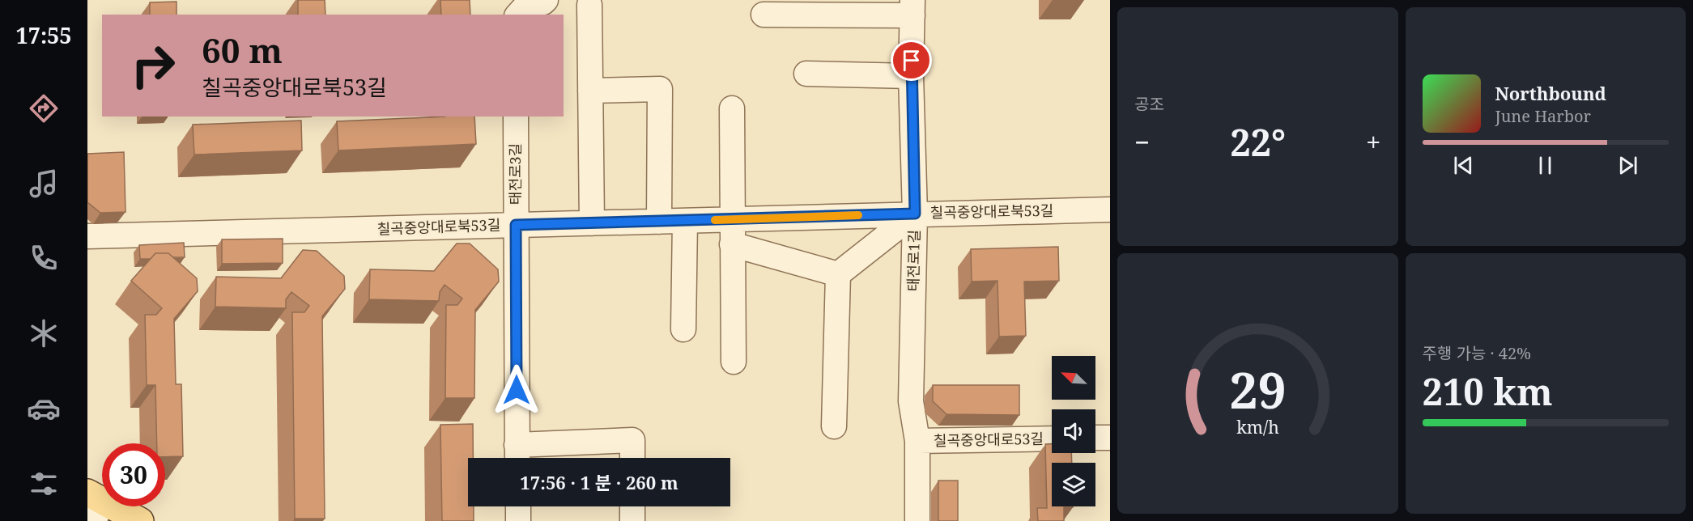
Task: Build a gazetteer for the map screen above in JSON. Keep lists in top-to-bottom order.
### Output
{
  "streets": {
    "street": [
      "태전로3길",
      "칠곡중앙대로북53길",
      "태전로1길",
      "칠곡중앙대로53길"
    ]
  },
  "crossings": [
    ["태전로3길", "칠곡중앙대로북53길"],
    ["칠곡중앙대로북53길", "태전로1길"],
    ["태전로1길", "칠곡중앙대로53길"]
  ],
  "north": "top left",
  "page": {
    "tabs": "17:55",
    "tile": [
      "공조",
      ["주행 가능 · 42%", "210 km"]
    ],
    "turn": ["60 m", "칠곡중앙대로북53길"],
    "song": ["Northbound", "June Harbor"],
    "heat": ["−", "22°", "+"],
    "limit": "30",
    "trip": "17:56 · 1 분 · 260 m",
    "gauge": ["29", "km/h"]
  }
}
